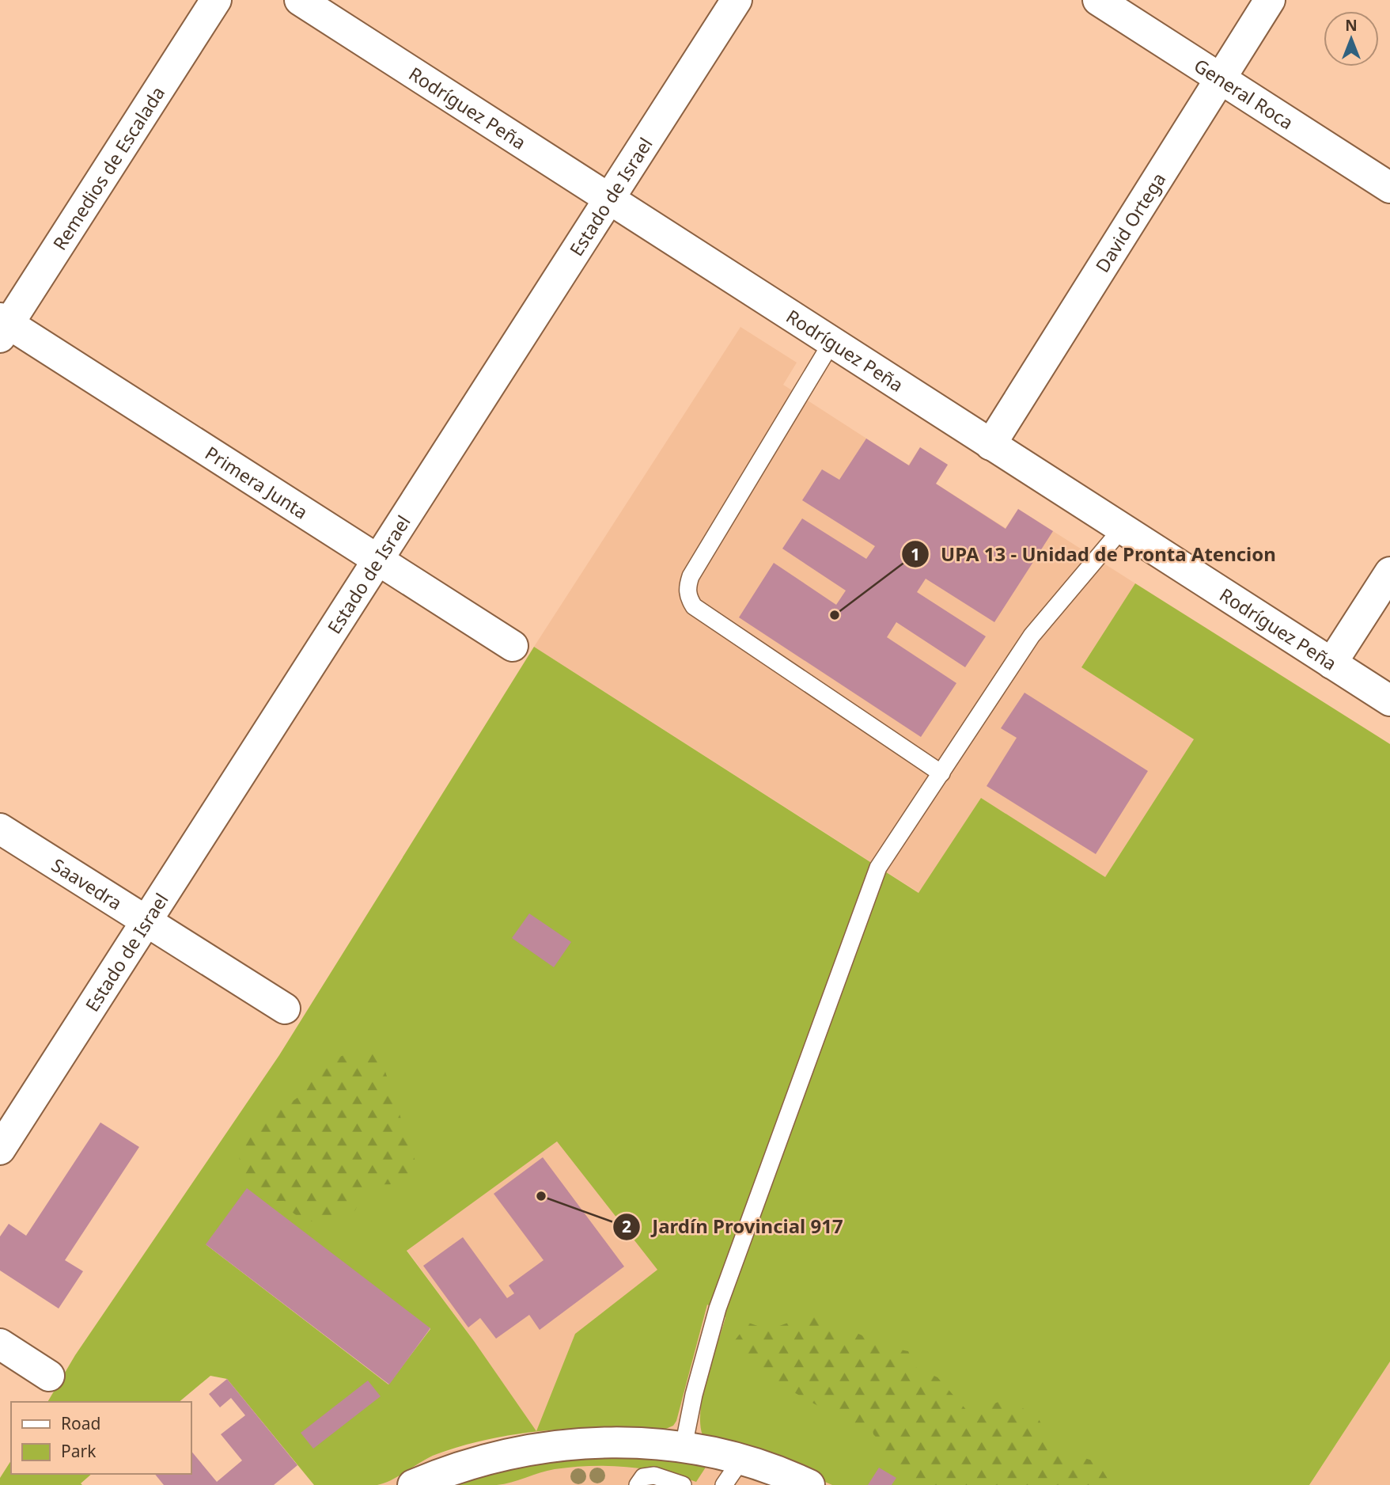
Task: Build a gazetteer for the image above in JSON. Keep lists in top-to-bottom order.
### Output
{
  "streets": {
    "street": [
      "General Roca",
      "Rodríguez Peña",
      "Remedios de Escalada",
      "Estado de Israel",
      "David Ortega",
      "Primera Junta",
      "Saavedra"
    ]
  },
  "crossings": [
    ["General Roca", "David Ortega"],
    ["Rodríguez Peña", "Estado de Israel"],
    ["Rodríguez Peña", "David Ortega"],
    ["Remedios de Escalada", "Primera Junta"],
    ["Estado de Israel", "Primera Junta"],
    ["Estado de Israel", "Saavedra"]
  ],
  "places": ["UPA 13 - Unidad de Pronta Atencion", "Jardín Provincial 917"],
  "legend": ["Road", "Park"],
  "north": "top"
}
